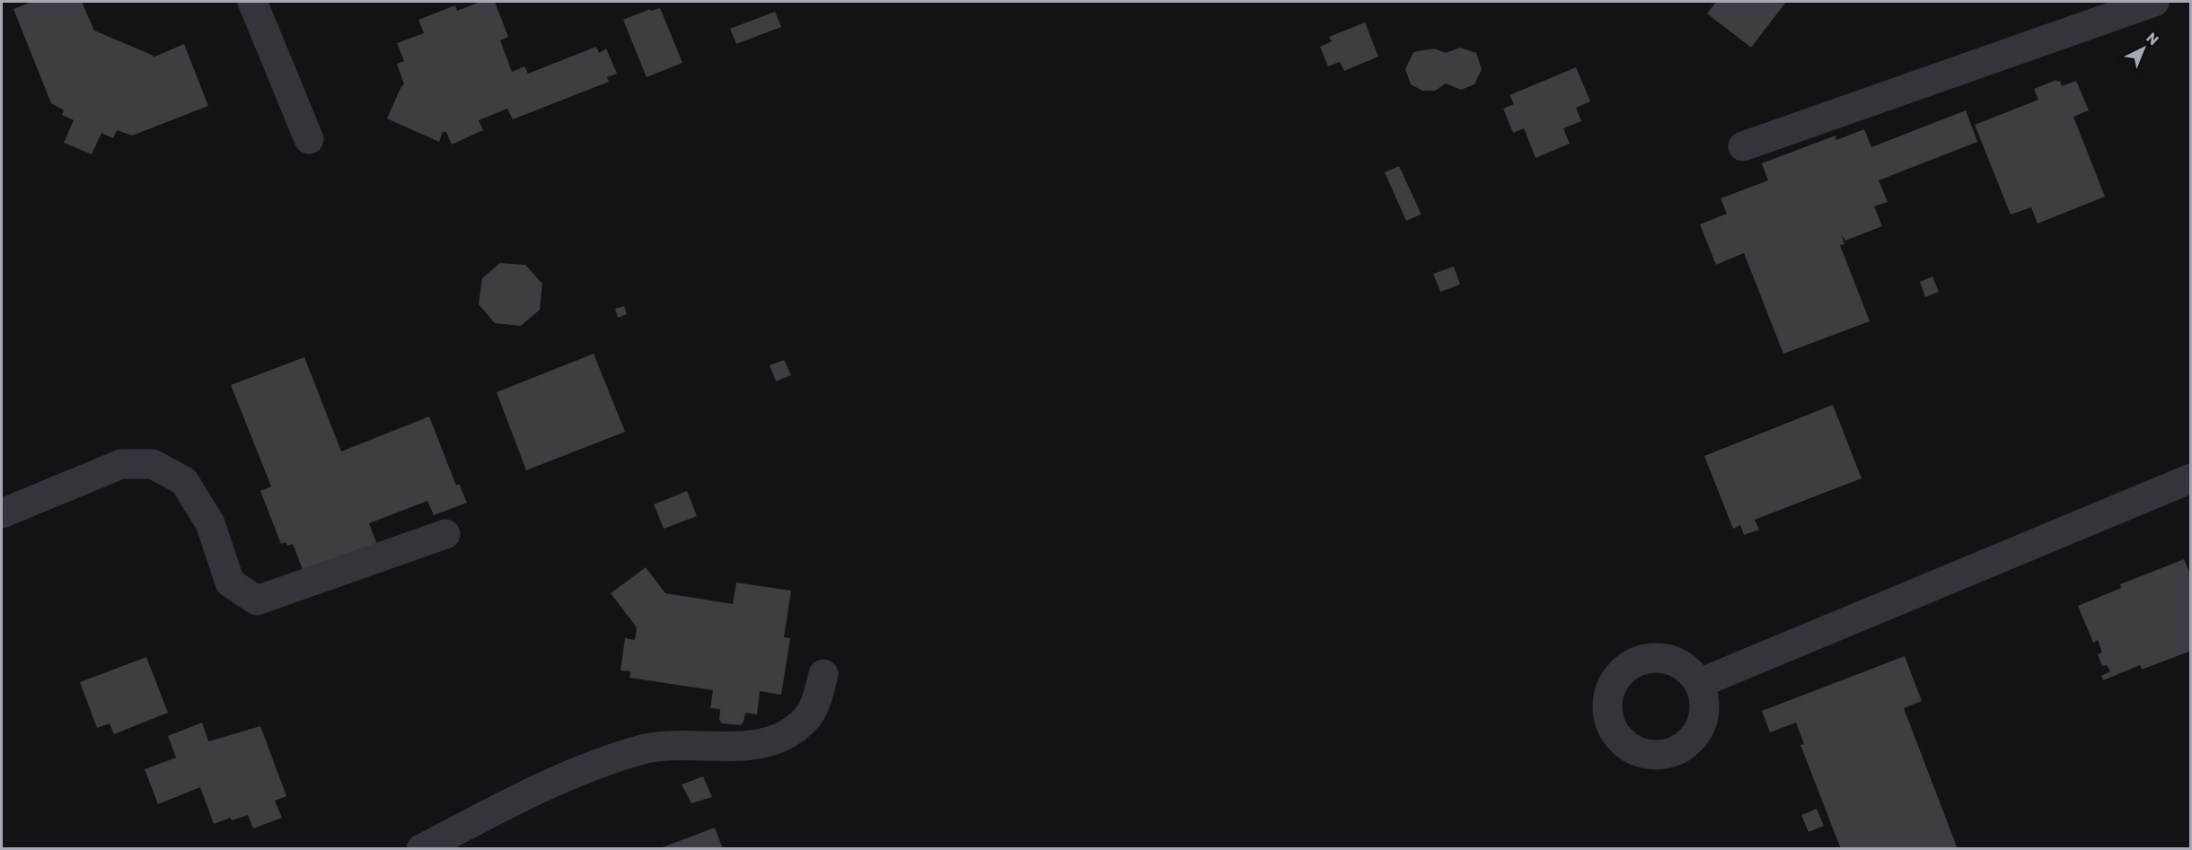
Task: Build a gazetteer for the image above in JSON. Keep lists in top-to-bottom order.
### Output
{
  "north": "top right"
}
